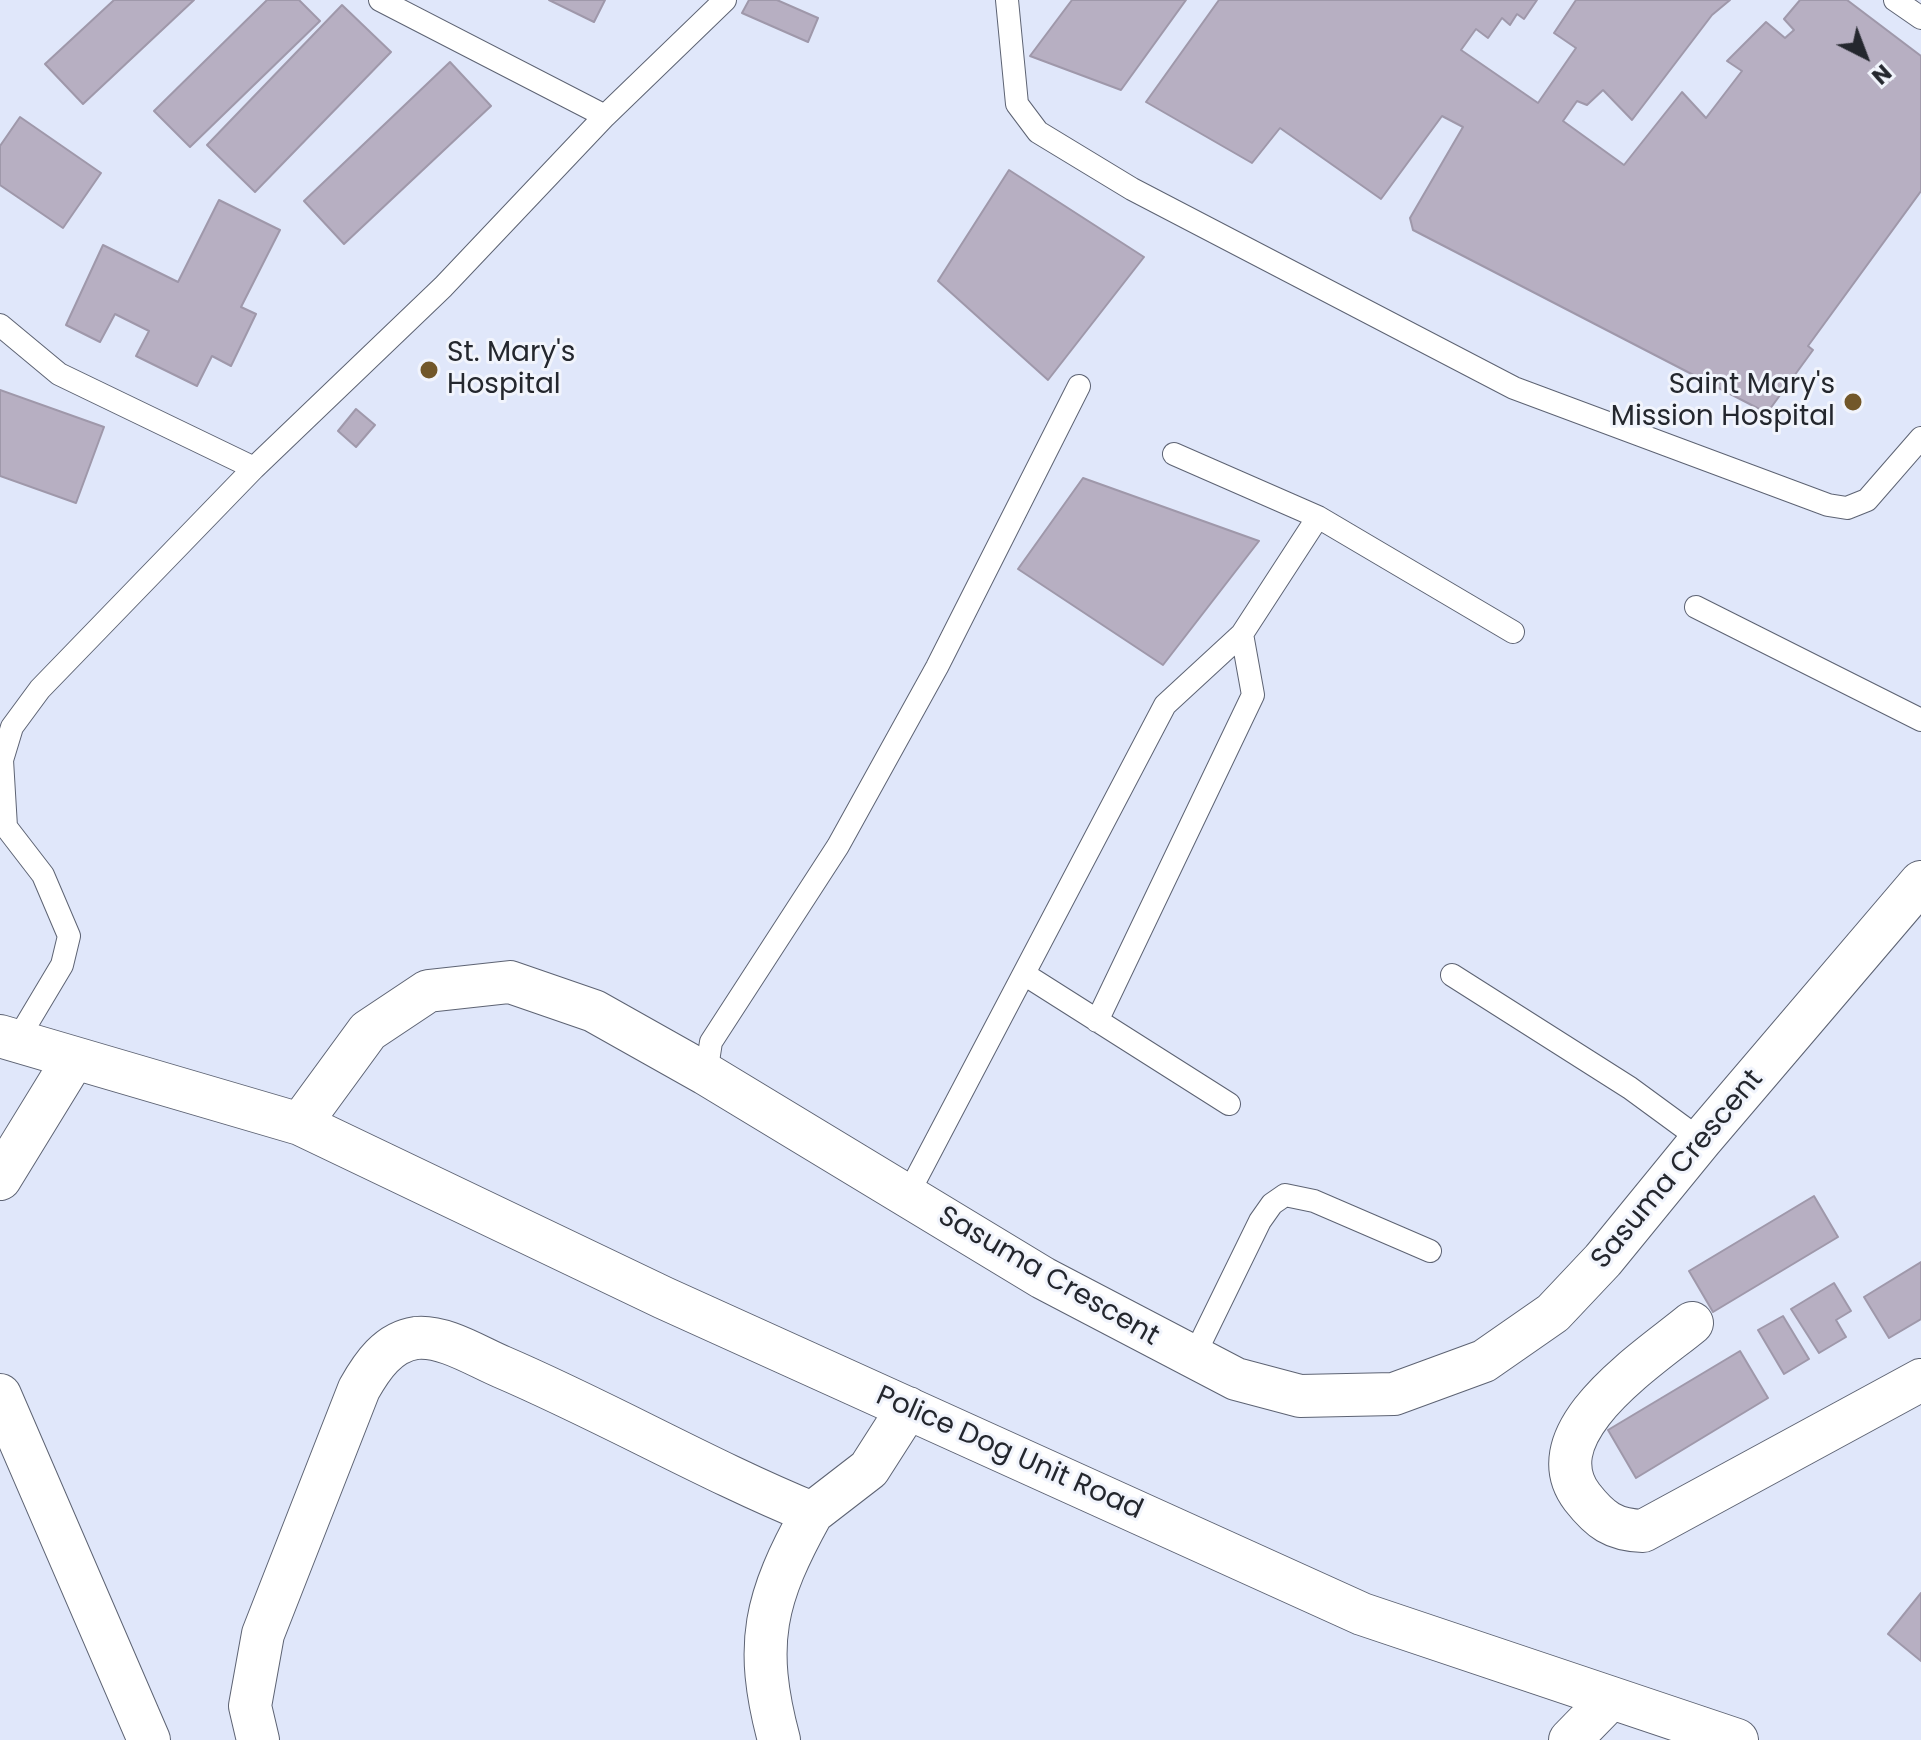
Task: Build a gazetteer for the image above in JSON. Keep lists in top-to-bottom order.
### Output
{
  "streets": {
    "street": ["Sasuma Crescent", "Police Dog Unit Road"]
  },
  "crossings": [
    ["Sasuma Crescent", "Police Dog Unit Road"]
  ],
  "places": ["St. Mary's Hospital", "Saint Mary's Mission Hospital"],
  "north": "bottom right"
}
